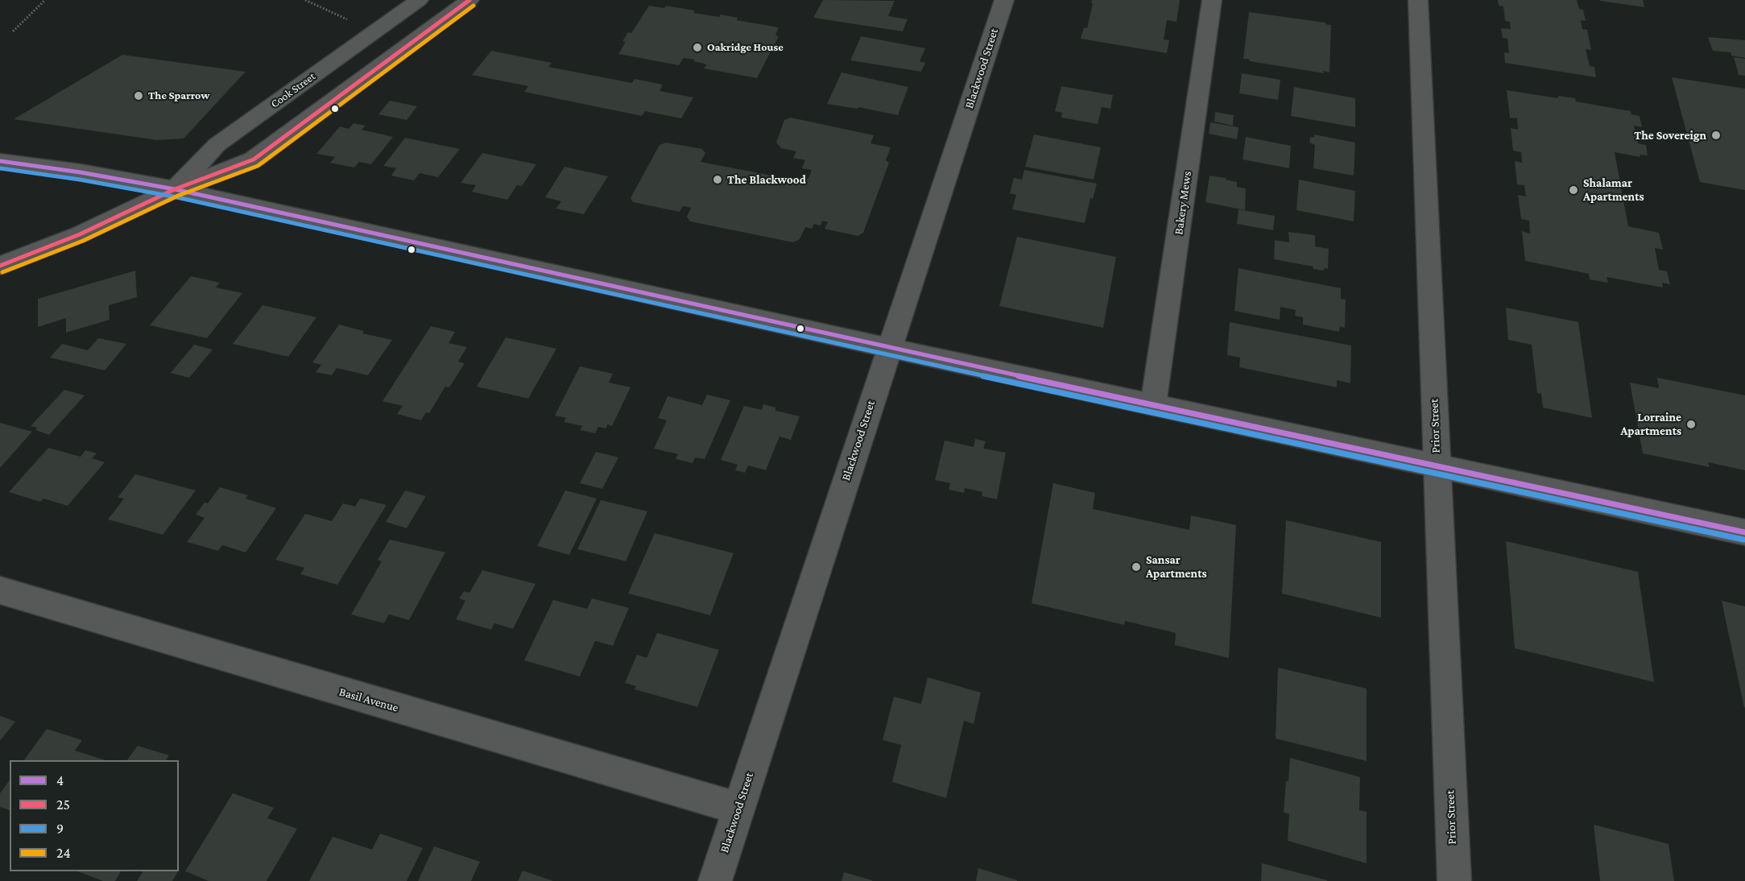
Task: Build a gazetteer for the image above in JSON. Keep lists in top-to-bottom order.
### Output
{
  "streets": {
    "street": [
      "Blackwood Street",
      "Cook Street",
      "Bakery Mews",
      "Prior Street",
      "Basil Avenue"
    ]
  },
  "crossings": [
    ["Blackwood Street", "Basil Avenue"]
  ],
  "places": [
    "Oakridge House",
    "The Sparrow",
    "The Sovereign",
    "The Blackwood",
    "Shalamar Apartments",
    "Lorraine Apartments",
    "Sansar Apartments"
  ],
  "lines": [
    "transit line 25",
    "transit line 24",
    "transit line 4",
    "transit line 9"
  ],
  "legend": [
    "4",
    "25",
    "9",
    "24"
  ]
}
